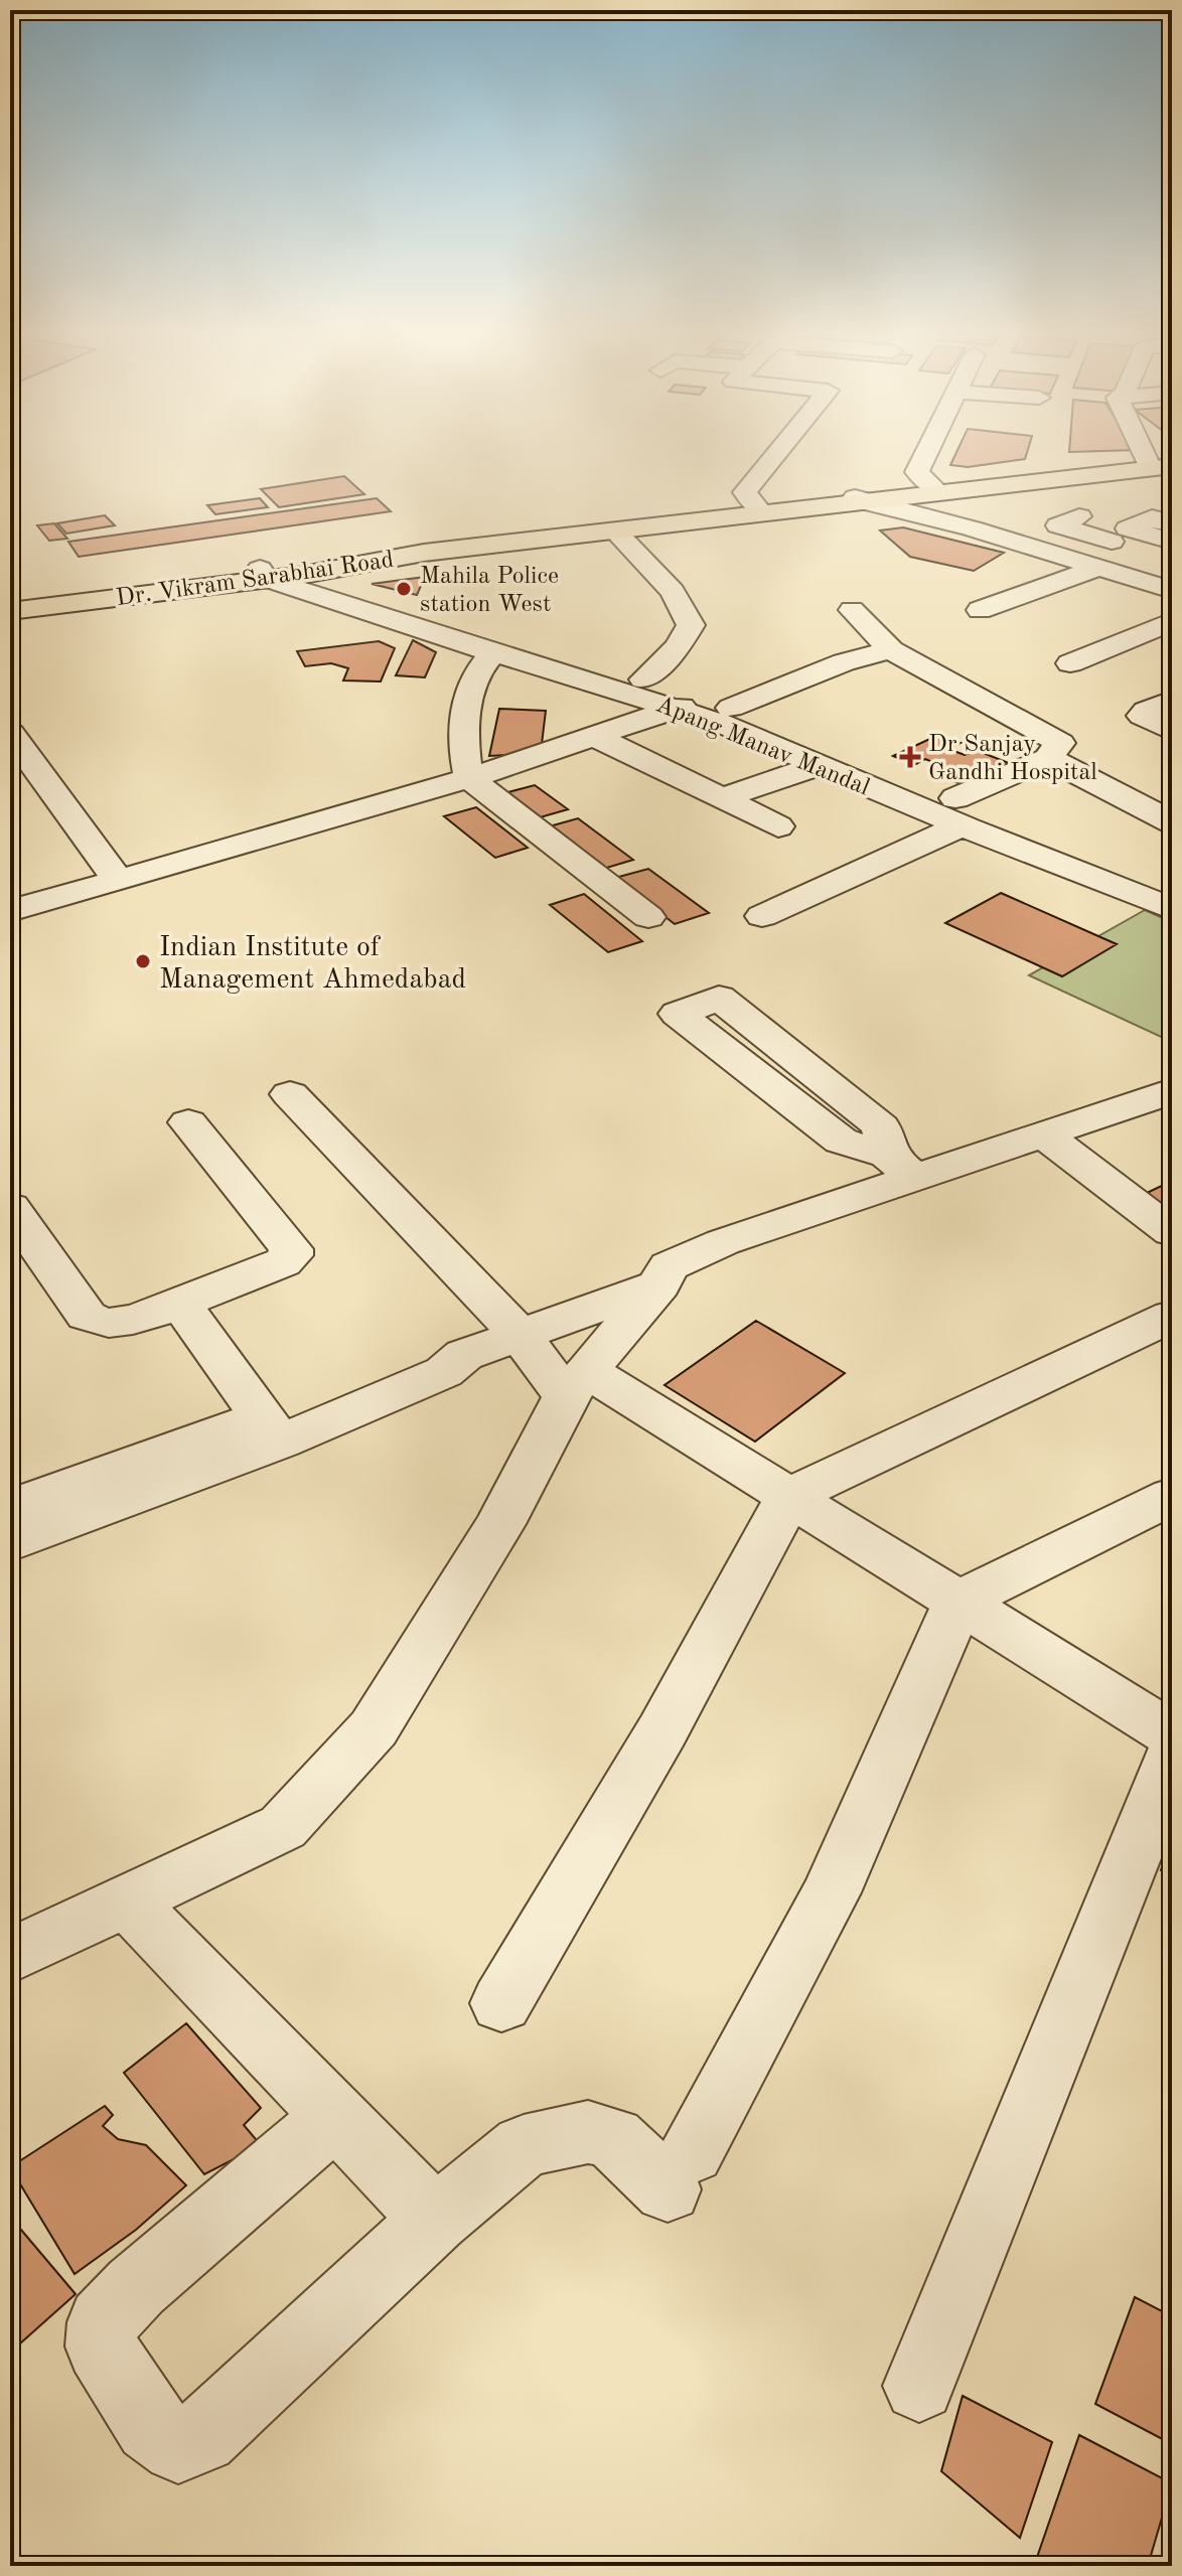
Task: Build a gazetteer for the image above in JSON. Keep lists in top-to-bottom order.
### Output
{
  "streets": {
    "main road": ["Dr. Vikram Sarabhai Road"],
    "street": ["Apang Manav Mandal"]
  },
  "crossings": [
    ["Dr. Vikram Sarabhai Road", "Apang Manav Mandal"]
  ],
  "places": {
    "other": ["Mahila Police station West", "Indian Institute of Management Ahmedabad"],
    "health": ["Dr Sanjay Gandhi Hospital"]
  }
}
